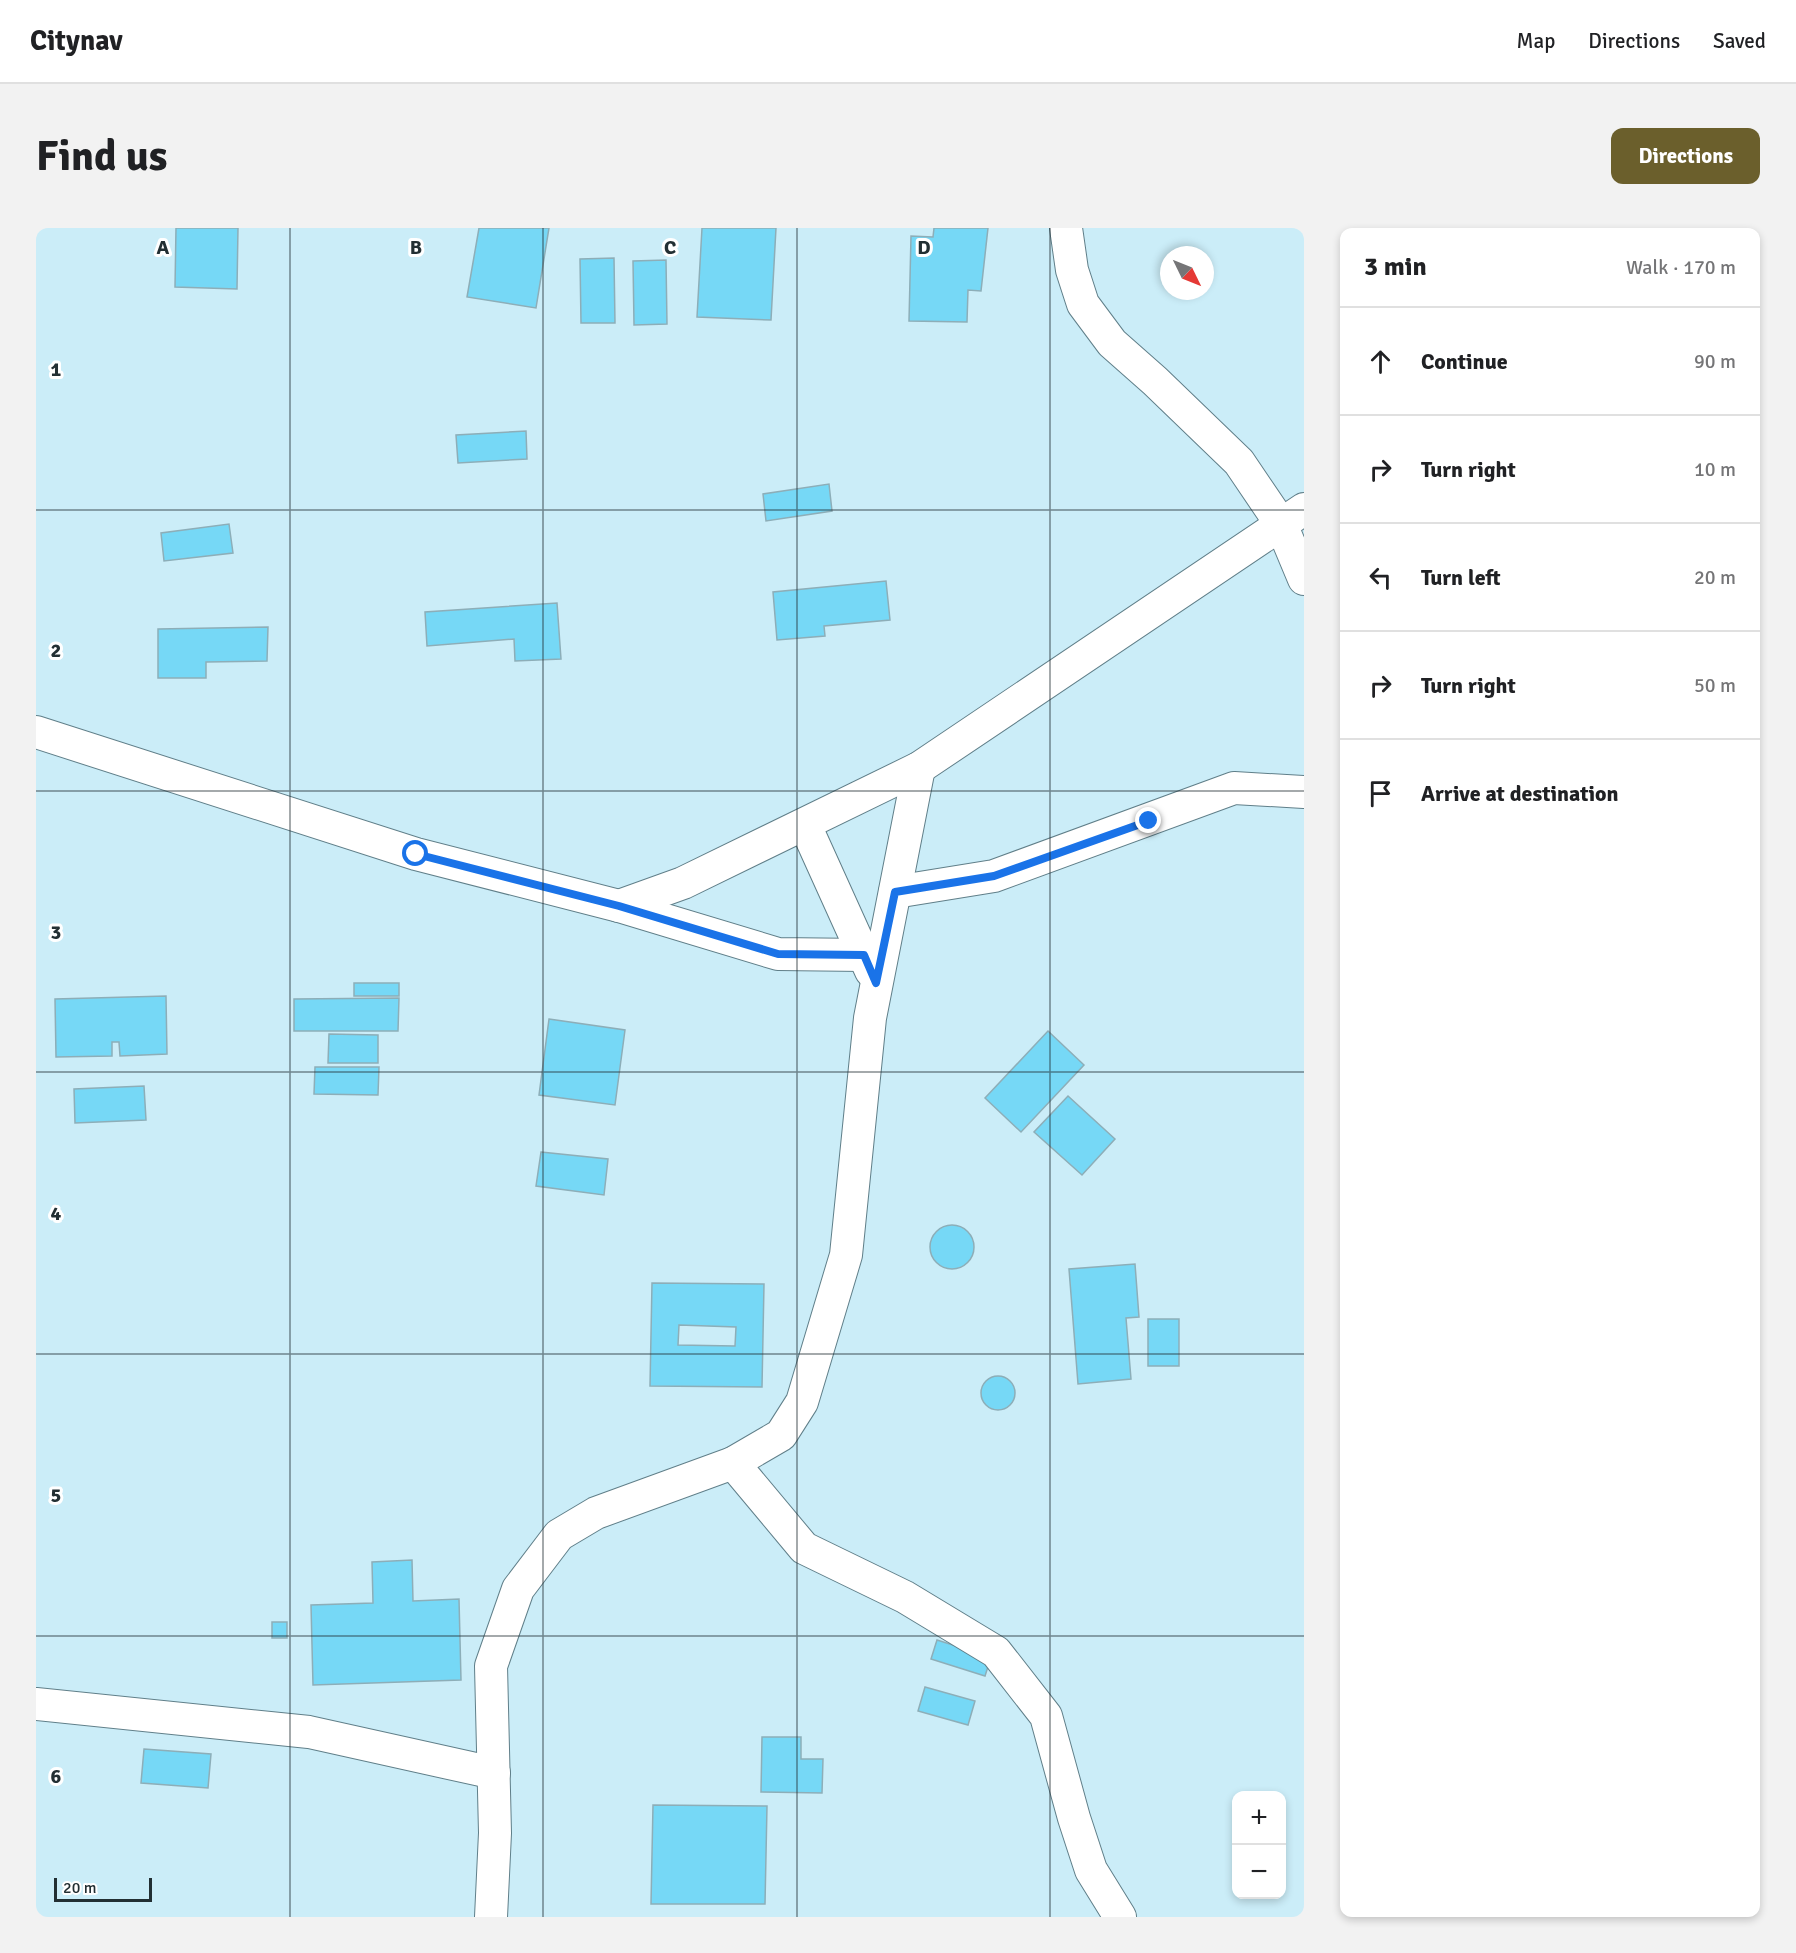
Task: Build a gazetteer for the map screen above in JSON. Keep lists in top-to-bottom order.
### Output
{
  "scale_bar": "20 m",
  "north": "bottom right",
  "page": {
    "header": "Citynav",
    "nav": ["Map", "Directions", "Saved"],
    "buttons": "Directions",
    "title": "Find us",
    "heading": ["3 min", "Walk · 170 m"],
    "list": [
      ["Continue", "90 m"],
      ["Turn right", "10 m"],
      ["Turn left", "20 m"],
      ["Turn right", "50 m"],
      "Arrive at destination"
    ],
    "map_buttons": ["+", "−"],
    "scale": "20 m"
  },
  "grid": {
    "columns": [
      "A",
      "B",
      "C",
      "D"
    ],
    "rows": [
      "1",
      "2",
      "3",
      "4",
      "5",
      "6"
    ]
  }
}
